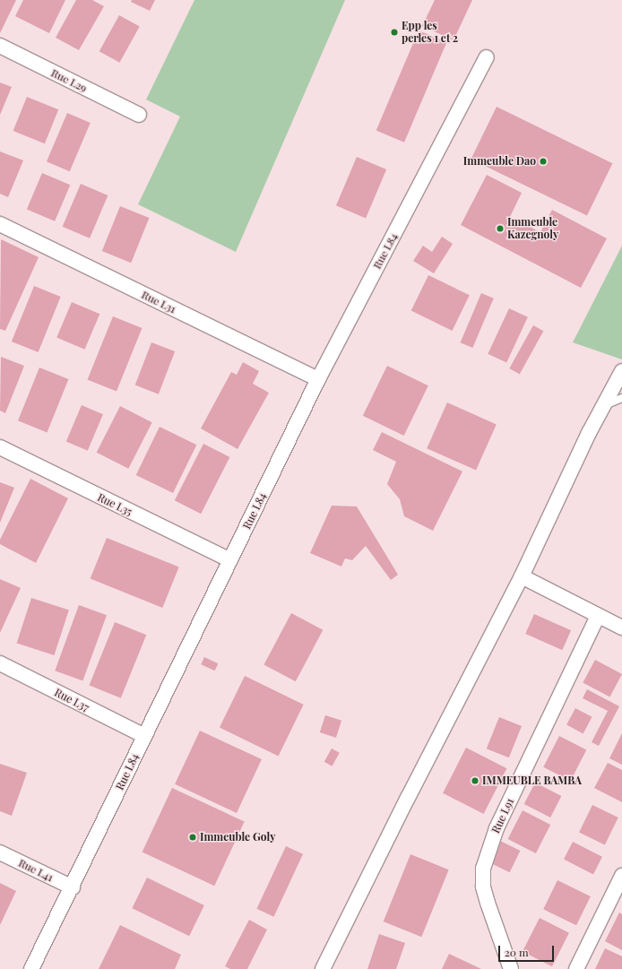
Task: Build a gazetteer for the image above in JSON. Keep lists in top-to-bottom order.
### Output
{
  "streets": {
    "street": [
      "Rue L29",
      "Rue L84",
      "Rue L31",
      "Rue L35",
      "Rue L37",
      "Rue L91",
      "Rue L41"
    ]
  },
  "crossings": [
    ["Rue L84", "Rue L31"],
    ["Rue L84", "Rue L35"],
    ["Rue L84", "Rue L37"],
    ["Rue L84", "Rue L41"]
  ],
  "places": [
    "Epp les perles 1 et 2",
    "Immeuble Dao",
    "Immeuble Kazegnoly",
    "IMMEUBLE BAMBA",
    "Immeuble Goly"
  ],
  "scale_bar": "20 m"
}
